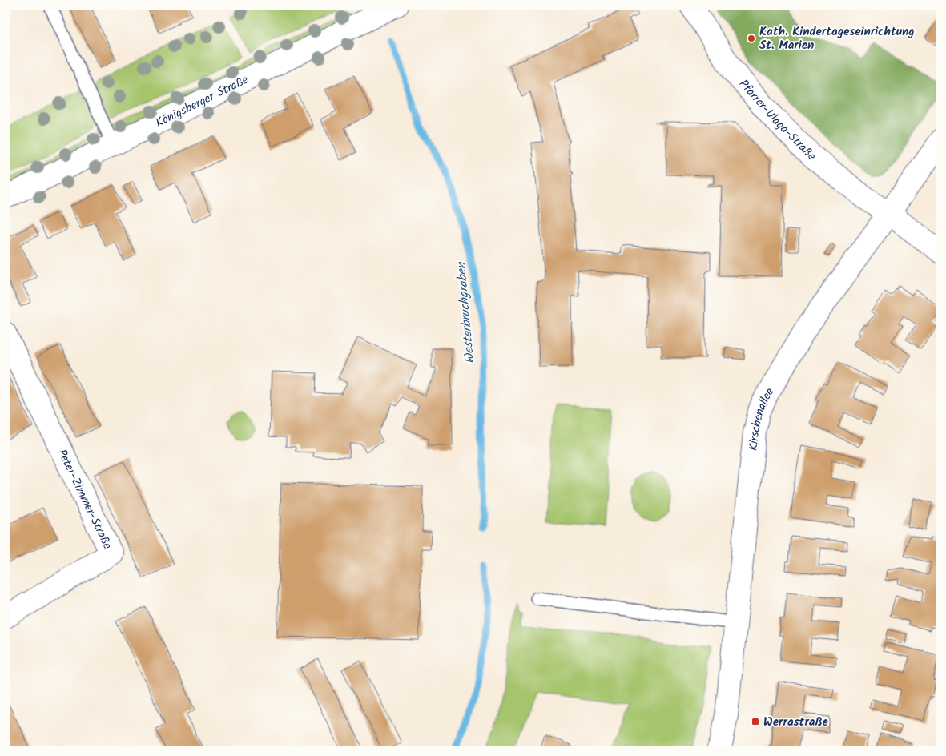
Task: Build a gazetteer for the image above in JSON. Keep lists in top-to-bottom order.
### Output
{
  "streets": {
    "street": [
      "Königsberger Straße",
      "Pfarrer-Ulaga-Straße",
      "Kirschenallee",
      "Peter-Zimmer-Straße"
    ]
  },
  "crossings": [
    ["Pfarrer-Ulaga-Straße", "Kirschenallee"]
  ],
  "water": ["Westerbruchgraben"],
  "places": {
    "other": ["Kath. Kindertageseinrichtung St. Marien"],
    "transit": ["Werrastraße"]
  }
}
